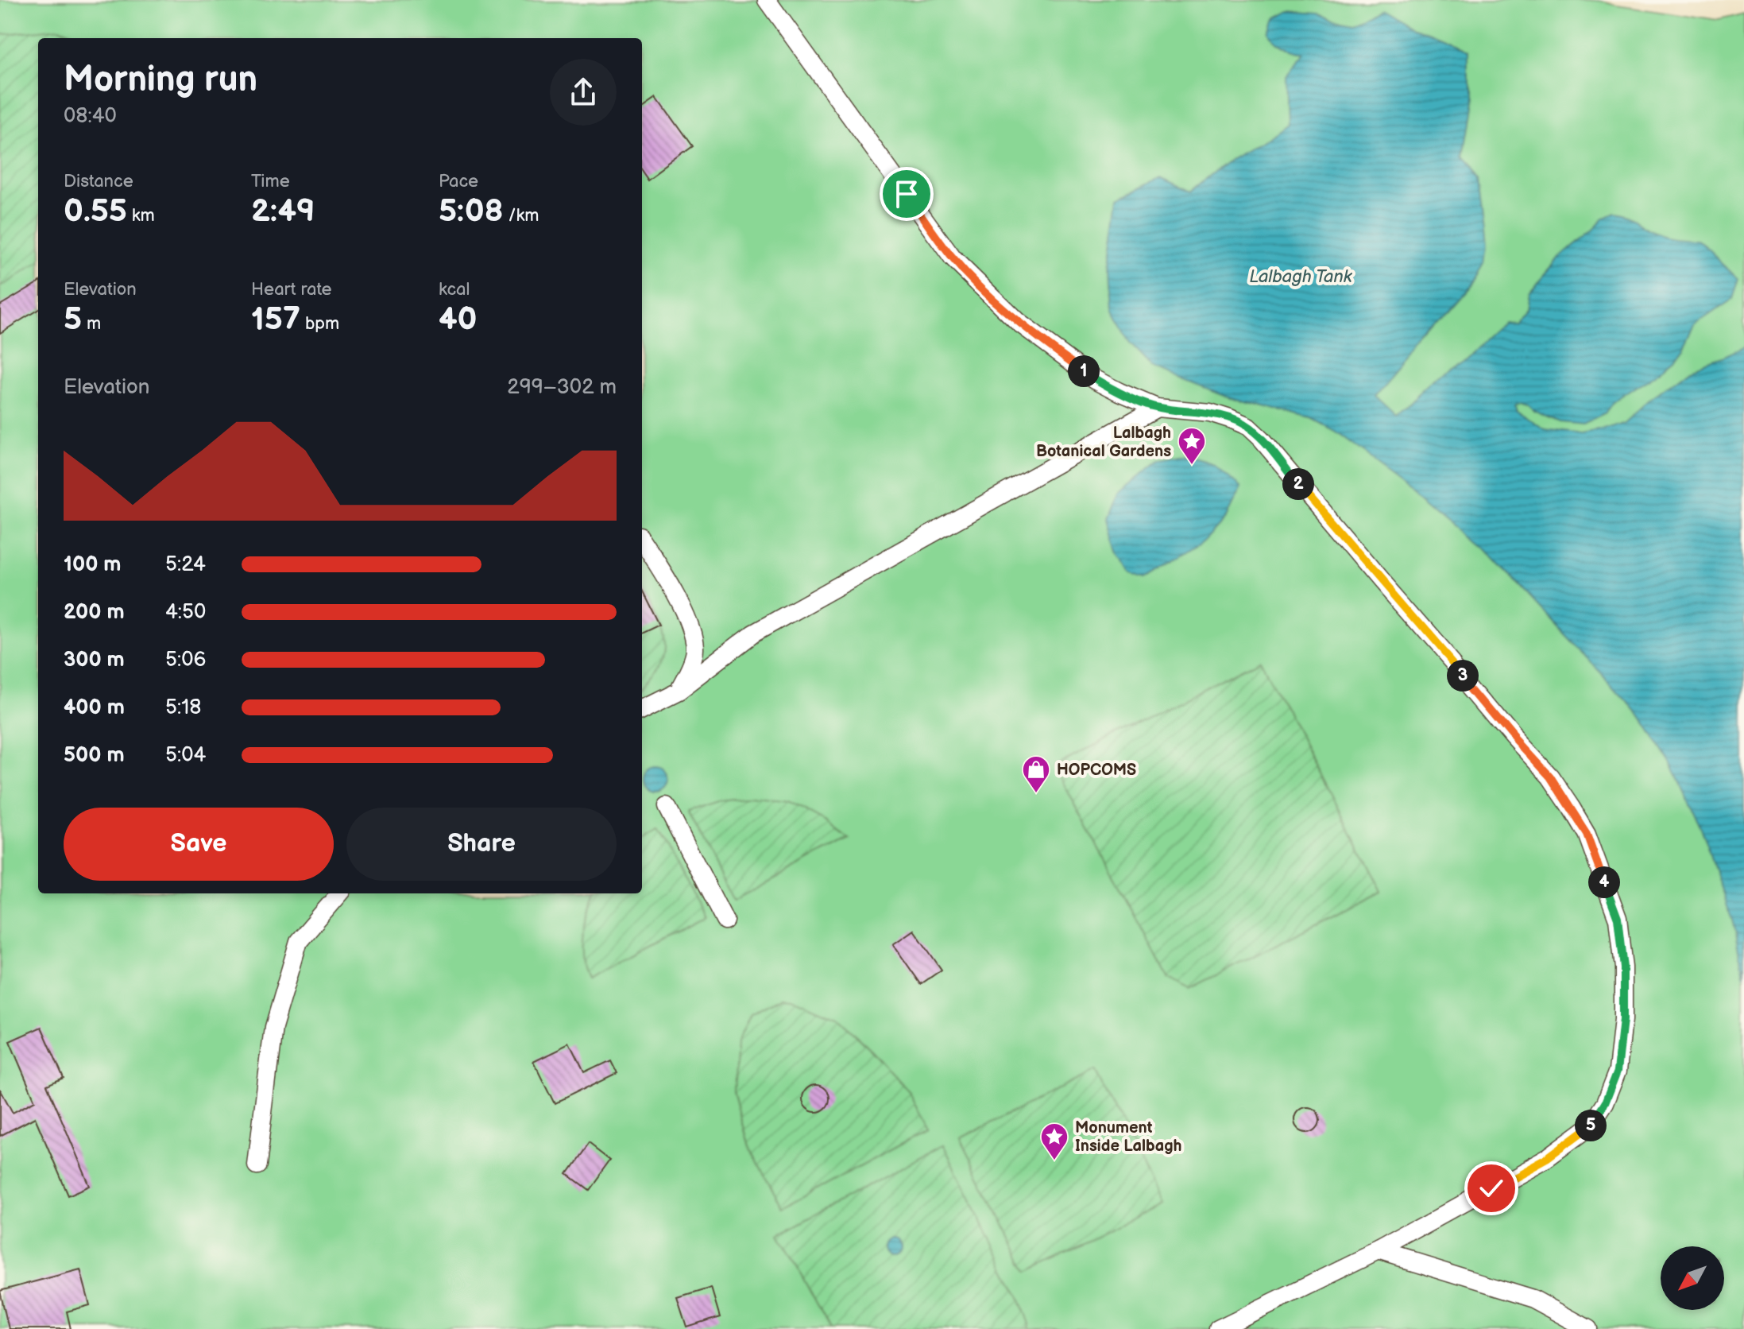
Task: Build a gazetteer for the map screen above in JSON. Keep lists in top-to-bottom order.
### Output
{
  "water": ["Lalbagh Tank"],
  "places": {
    "place": ["Lalbagh Botanical Gardens", "Monument Inside Lalbagh"],
    "shop": ["HOPCOMS"]
  },
  "north": "bottom left",
  "page": {
    "heading": ["Morning run", "08:40"],
    "stats": [
      ["Distance", "0.55 km"],
      ["Time", "2:49"],
      ["Pace", "5:08 /km"],
      ["Elevation", "5 m"],
      ["Heart rate", "157 bpm"],
      ["kcal", "40"]
    ],
    "pins": [
      "1",
      "2",
      "3",
      "4",
      "5"
    ],
    "chart": ["Elevation", "299–302 m"],
    "list": [
      {
        "name": "100 m",
        "note": "5:24"
      },
      {
        "name": "200 m",
        "note": "4:50"
      },
      {
        "name": "300 m",
        "note": "5:06"
      },
      {
        "name": "400 m",
        "note": "5:18"
      },
      {
        "name": "500 m",
        "note": "5:04"
      }
    ],
    "buttons": ["Save", "Share"]
  }
}
